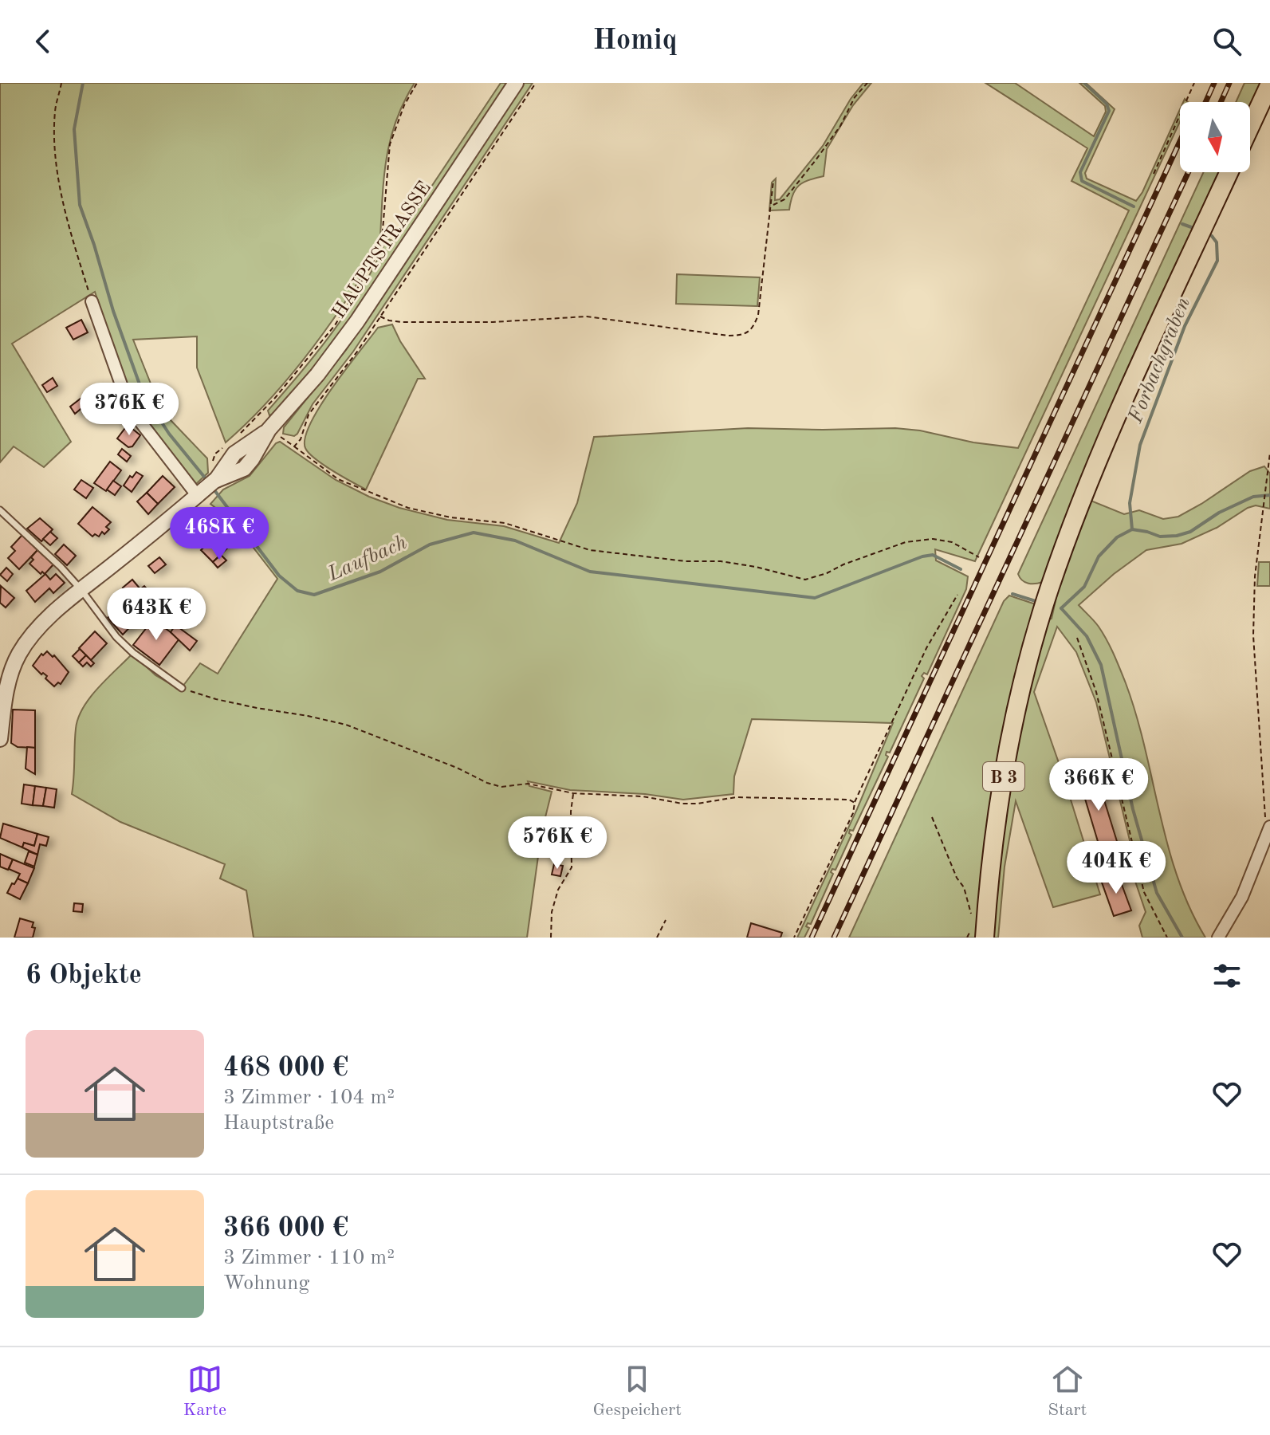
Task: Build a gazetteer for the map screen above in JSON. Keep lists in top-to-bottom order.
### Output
{
  "streets": {
    "main road": ["B 3"],
    "street": ["HAUPTSTRASSE"]
  },
  "water": ["Forbachgraben", "Laufbach"],
  "north": "bottom",
  "page": {
    "header": "Homiq",
    "price": [
      "376K €",
      "468K €",
      "643K €",
      "366K €",
      "576K €",
      "404K €"
    ],
    "heading": "6 Objekte",
    "list": [
      {
        "name": "468 000 €",
        "note": "3 Zimmer · 104 m² · Hauptstraße"
      },
      {
        "name": "366 000 €",
        "note": "3 Zimmer · 110 m² · Wohnung"
      }
    ],
    "tabs": ["Karte", "Gespeichert", "Start"]
  }
}
